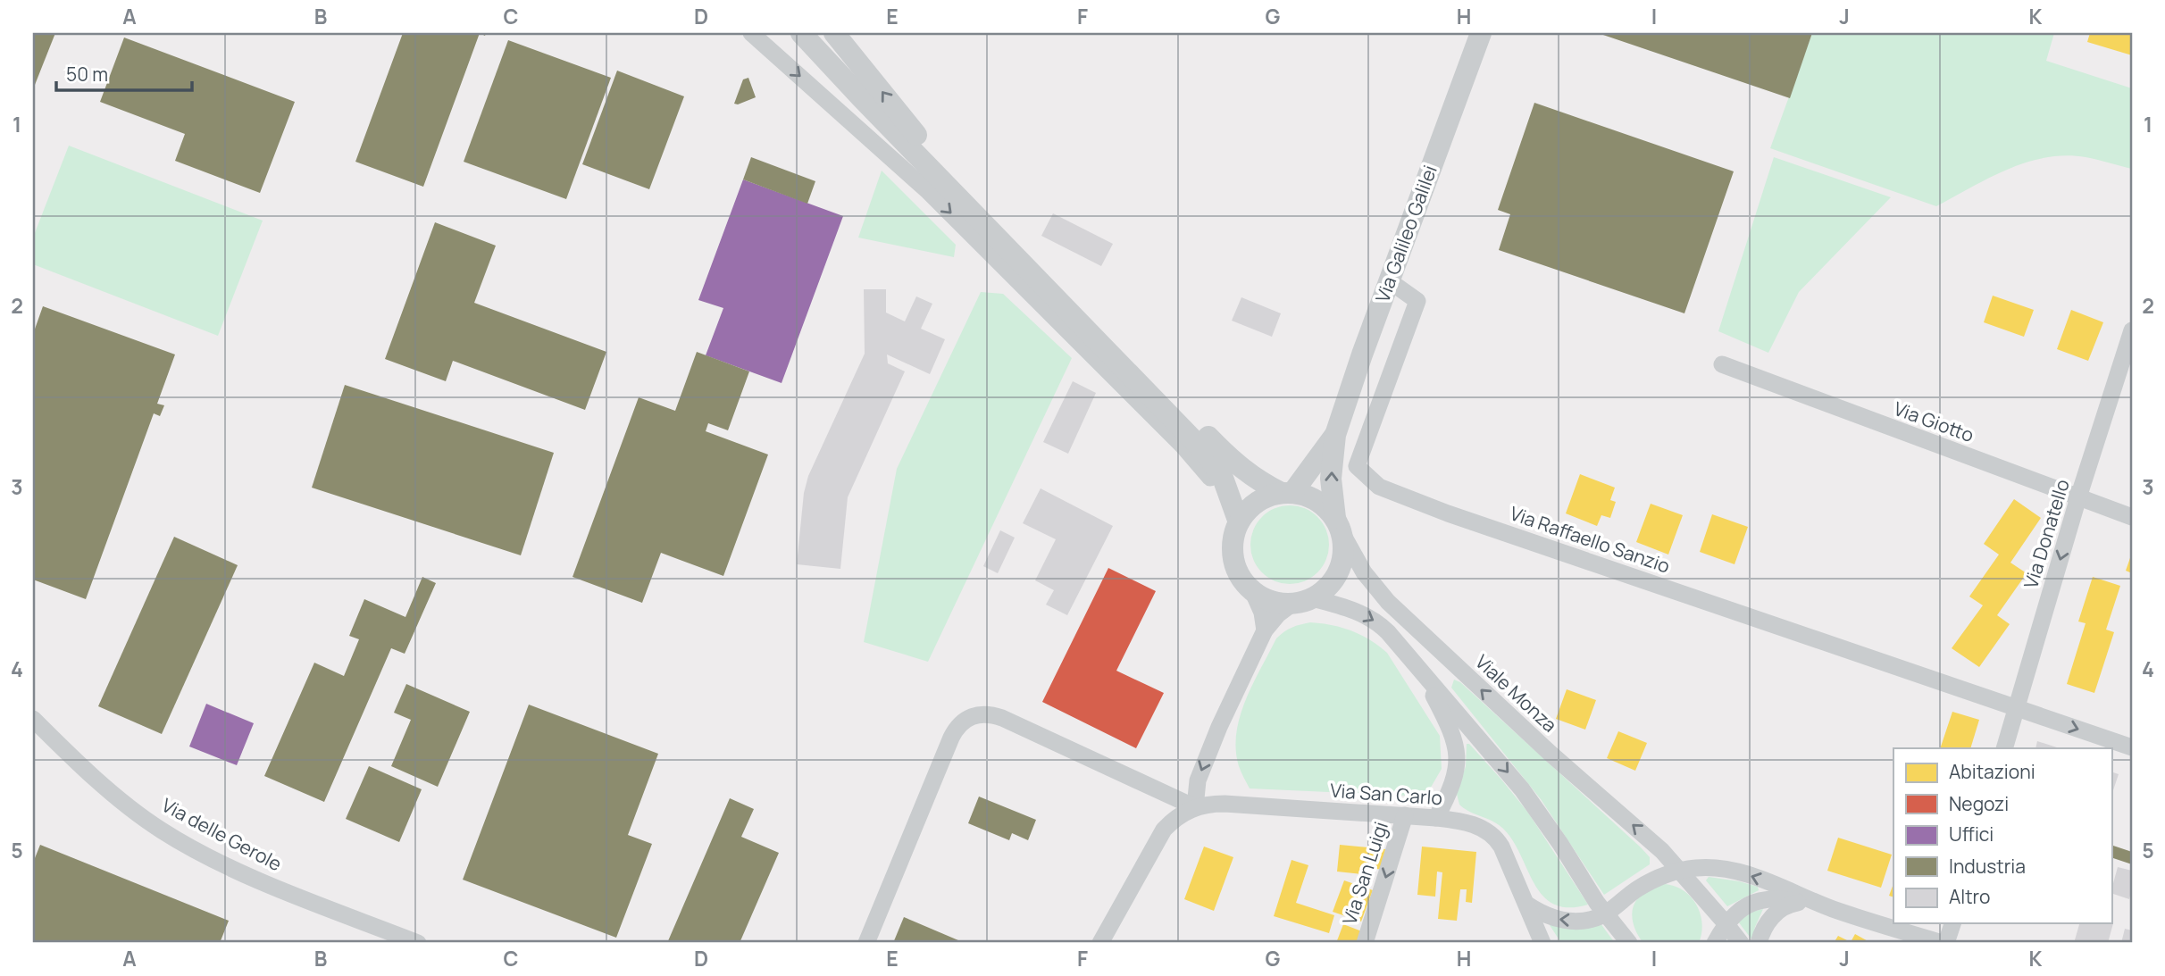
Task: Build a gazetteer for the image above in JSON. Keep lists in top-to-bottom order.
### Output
{
  "streets": {
    "street": [
      "Via Galileo Galilei",
      "Via Giotto",
      "Via Donatello",
      "Via Raffaello Sanzio",
      "Viale Monza",
      "Via San Carlo",
      "Via delle Gerole",
      "Via San Luigi"
    ]
  },
  "crossings": [
    ["Via Galileo Galilei", "Via Raffaello Sanzio"],
    ["Via Galileo Galilei", "Viale Monza"],
    ["Via Giotto", "Via Donatello"],
    ["Via Donatello", "Via Raffaello Sanzio"],
    ["Via San Carlo", "Via San Luigi"]
  ],
  "one_way": ["Via Donatello", "Via San Luigi"],
  "legend": [
    "Abitazioni",
    "Negozi",
    "Uffici",
    "Industria",
    "Altro"
  ],
  "scale_bar": "50 m",
  "grid": {
    "columns": [
      "A",
      "B",
      "C",
      "D",
      "E",
      "F",
      "G",
      "H",
      "I",
      "J",
      "K"
    ],
    "rows": [
      "1",
      "2",
      "3",
      "4",
      "5"
    ]
  }
}
